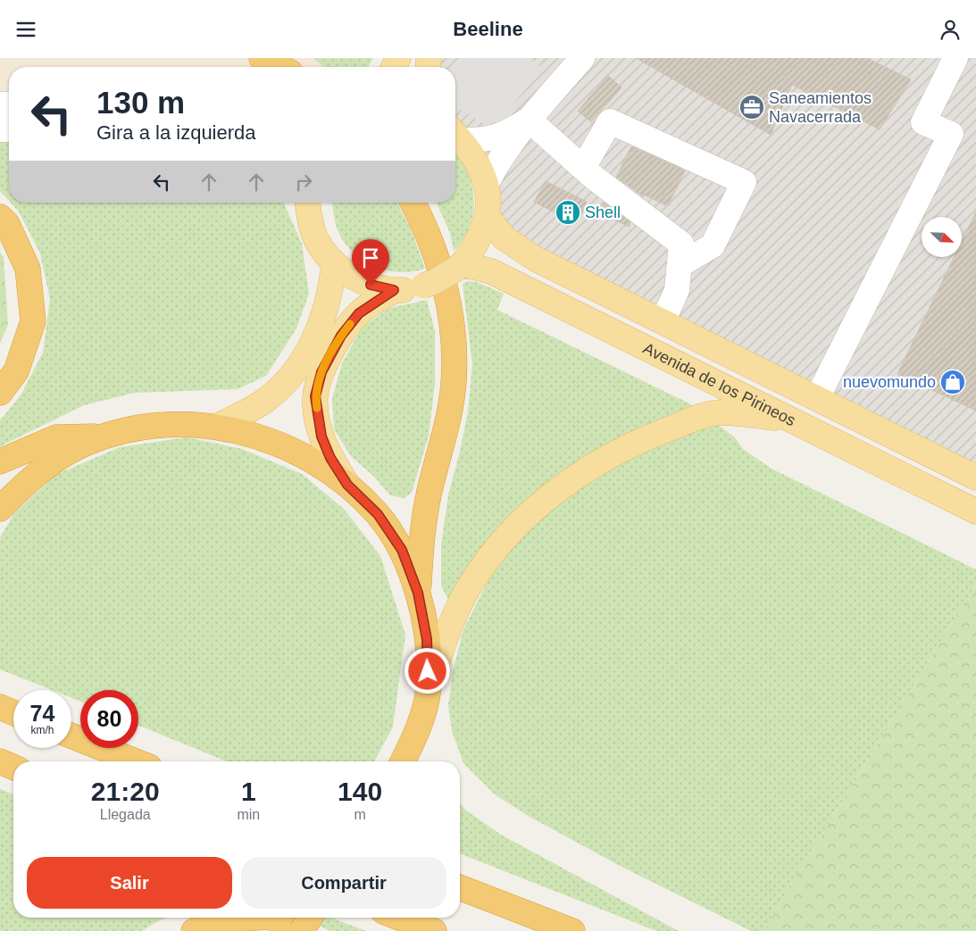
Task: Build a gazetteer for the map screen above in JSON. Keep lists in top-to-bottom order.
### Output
{
  "streets": {
    "main road": ["Avenida de los Pirineos"]
  },
  "places": {
    "office": ["Saneamientos Navacerrada"],
    "building": ["Shell"],
    "shop": ["nuevomundo"]
  },
  "north": "bottom right",
  "page": {
    "header": "Beeline",
    "turn": ["130 m", "Gira a la izquierda"],
    "speed": "74 km/h",
    "limit": "80",
    "eta": [
      "21:20",
      "Llegada",
      "1",
      "min",
      "140",
      "m"
    ],
    "buttons": ["Salir", "Compartir"]
  }
}
